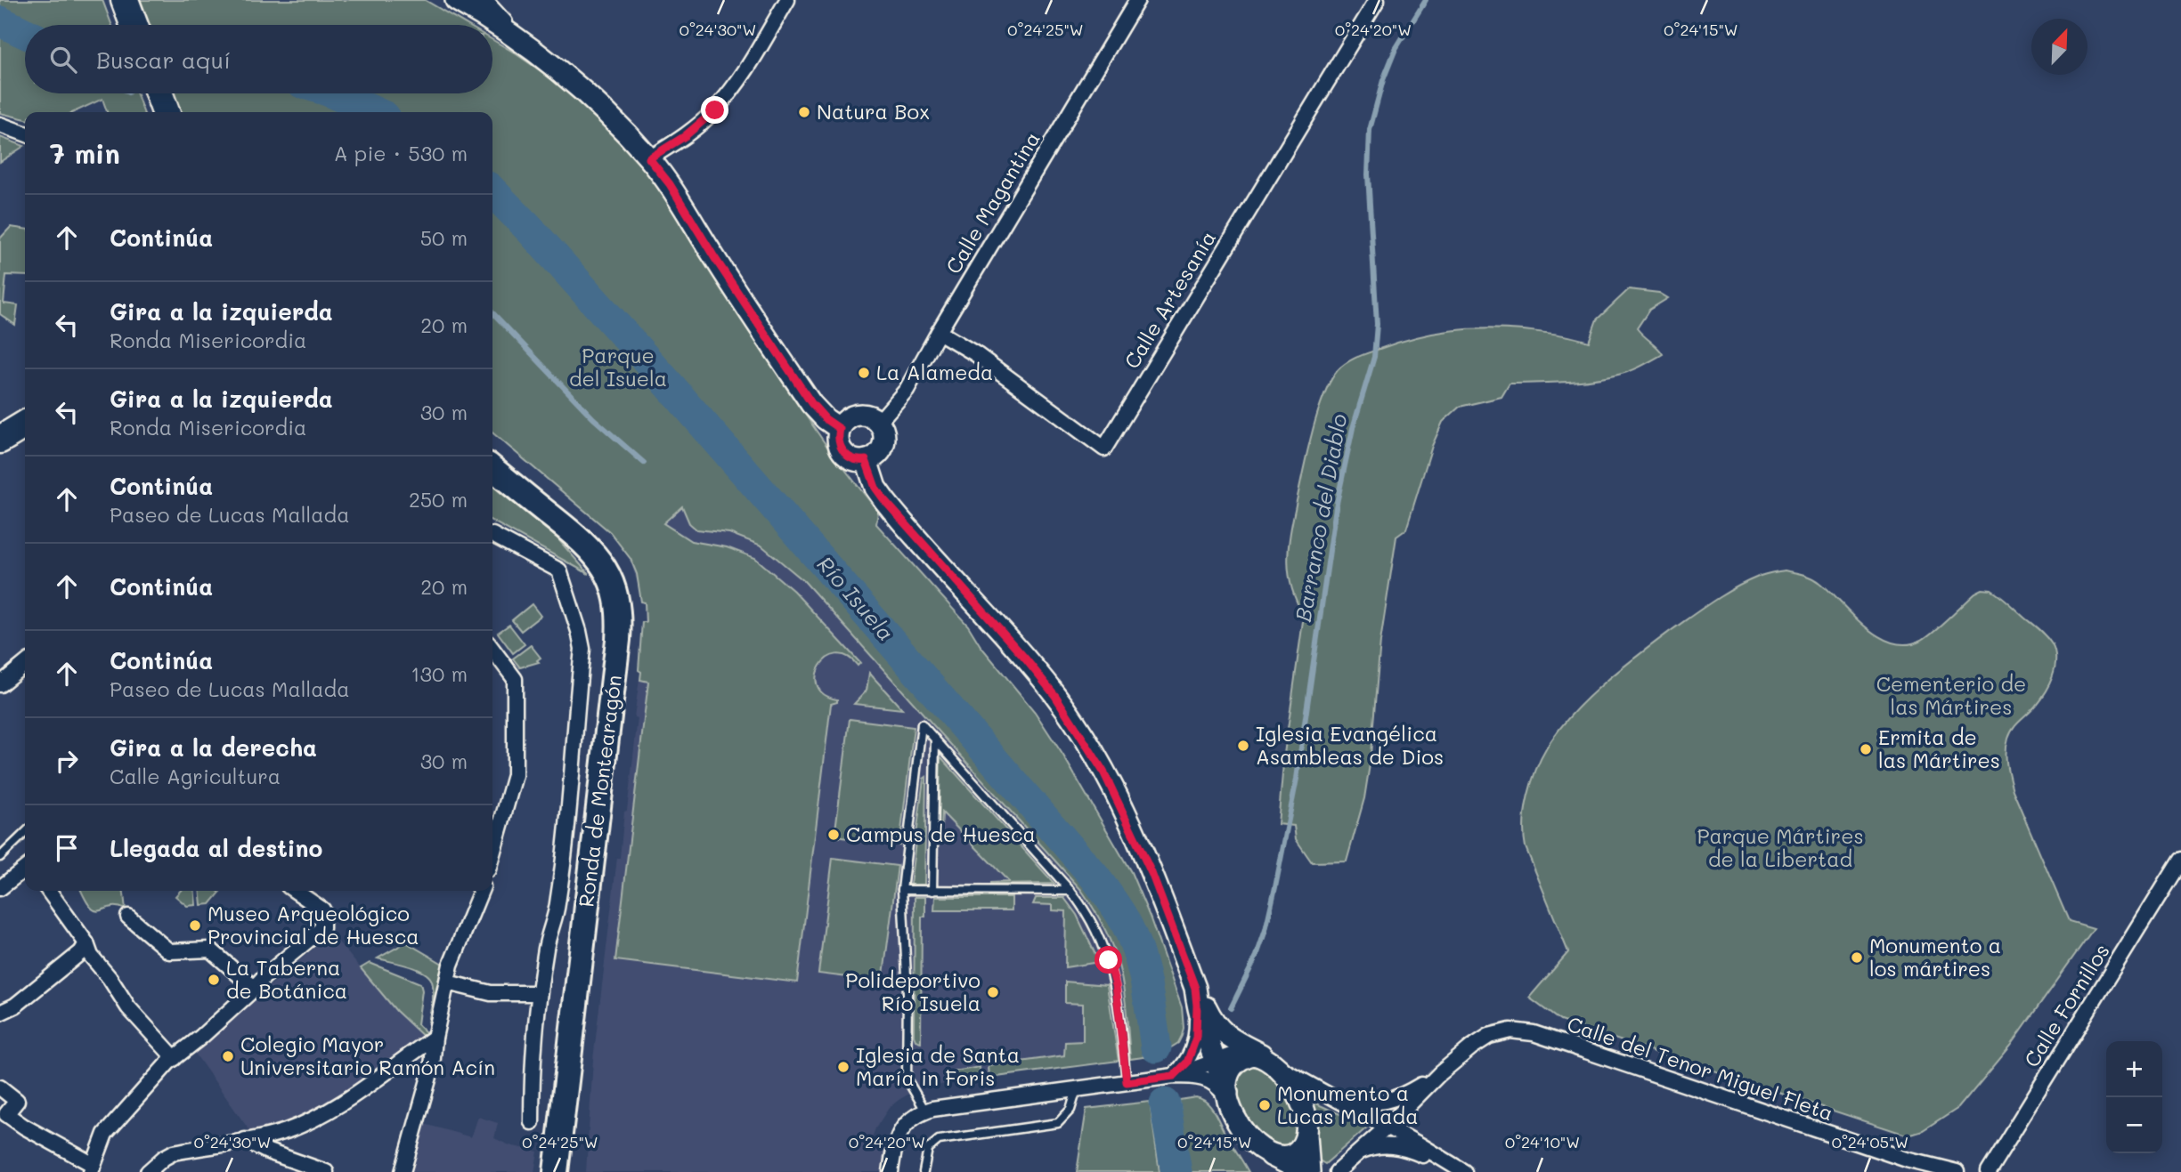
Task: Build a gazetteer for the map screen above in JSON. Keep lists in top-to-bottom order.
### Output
{
  "streets": {
    "main road": ["Ronda de Montearagón"],
    "street": [
      "Calle Magantina",
      "Calle Artesanía",
      "Calle Fornillos",
      "Calle del Tenor Miguel Fleta"
    ]
  },
  "crossings": [
    ["Calle Magantina", "Calle Artesanía"]
  ],
  "water": ["Barranco del Diablo", "Río Isuela"],
  "parks": ["Parque del Isuela", "Cementerio de las Mártires", "Parque Mártires de la Libertad"],
  "places": [
    "Natura Box",
    "La Alameda",
    "Iglesia Evangélica Asambleas de Dios",
    "Ermita de las Mártires",
    "Campus de Huesca",
    "Museo Arqueológico Provincial de Huesca",
    "Monumento a los mártires",
    "La Taberna de Botánica",
    "Polideportivo Río Isuela",
    "Colegio Mayor Universitario Ramón Acín",
    "Iglesia de Santa María in Foris",
    "Monumento a Lucas Mallada"
  ],
  "north": "top right",
  "page": {
    "search": "Buscar aquí",
    "heading": ["7 min", "A pie · 530 m"],
    "list": [
      ["Continúa", "50 m"],
      ["Gira a la izquierda", "Ronda Misericordia", "20 m"],
      ["Gira a la izquierda", "Ronda Misericordia", "30 m"],
      ["Continúa", "Paseo de Lucas Mallada", "250 m"],
      ["Continúa", "20 m"],
      ["Continúa", "Paseo de Lucas Mallada", "130 m"],
      ["Gira a la derecha", "Calle Agricultura", "30 m"],
      "Llegada al destino"
    ],
    "map_buttons": ["+", "−"]
  },
  "coordinates": [
    "0°24'30\"W",
    "0°24'25\"W",
    "0°24'20\"W",
    "0°24'15\"W",
    "0°24'10\"W",
    "0°24'05\"W"
  ]
}
